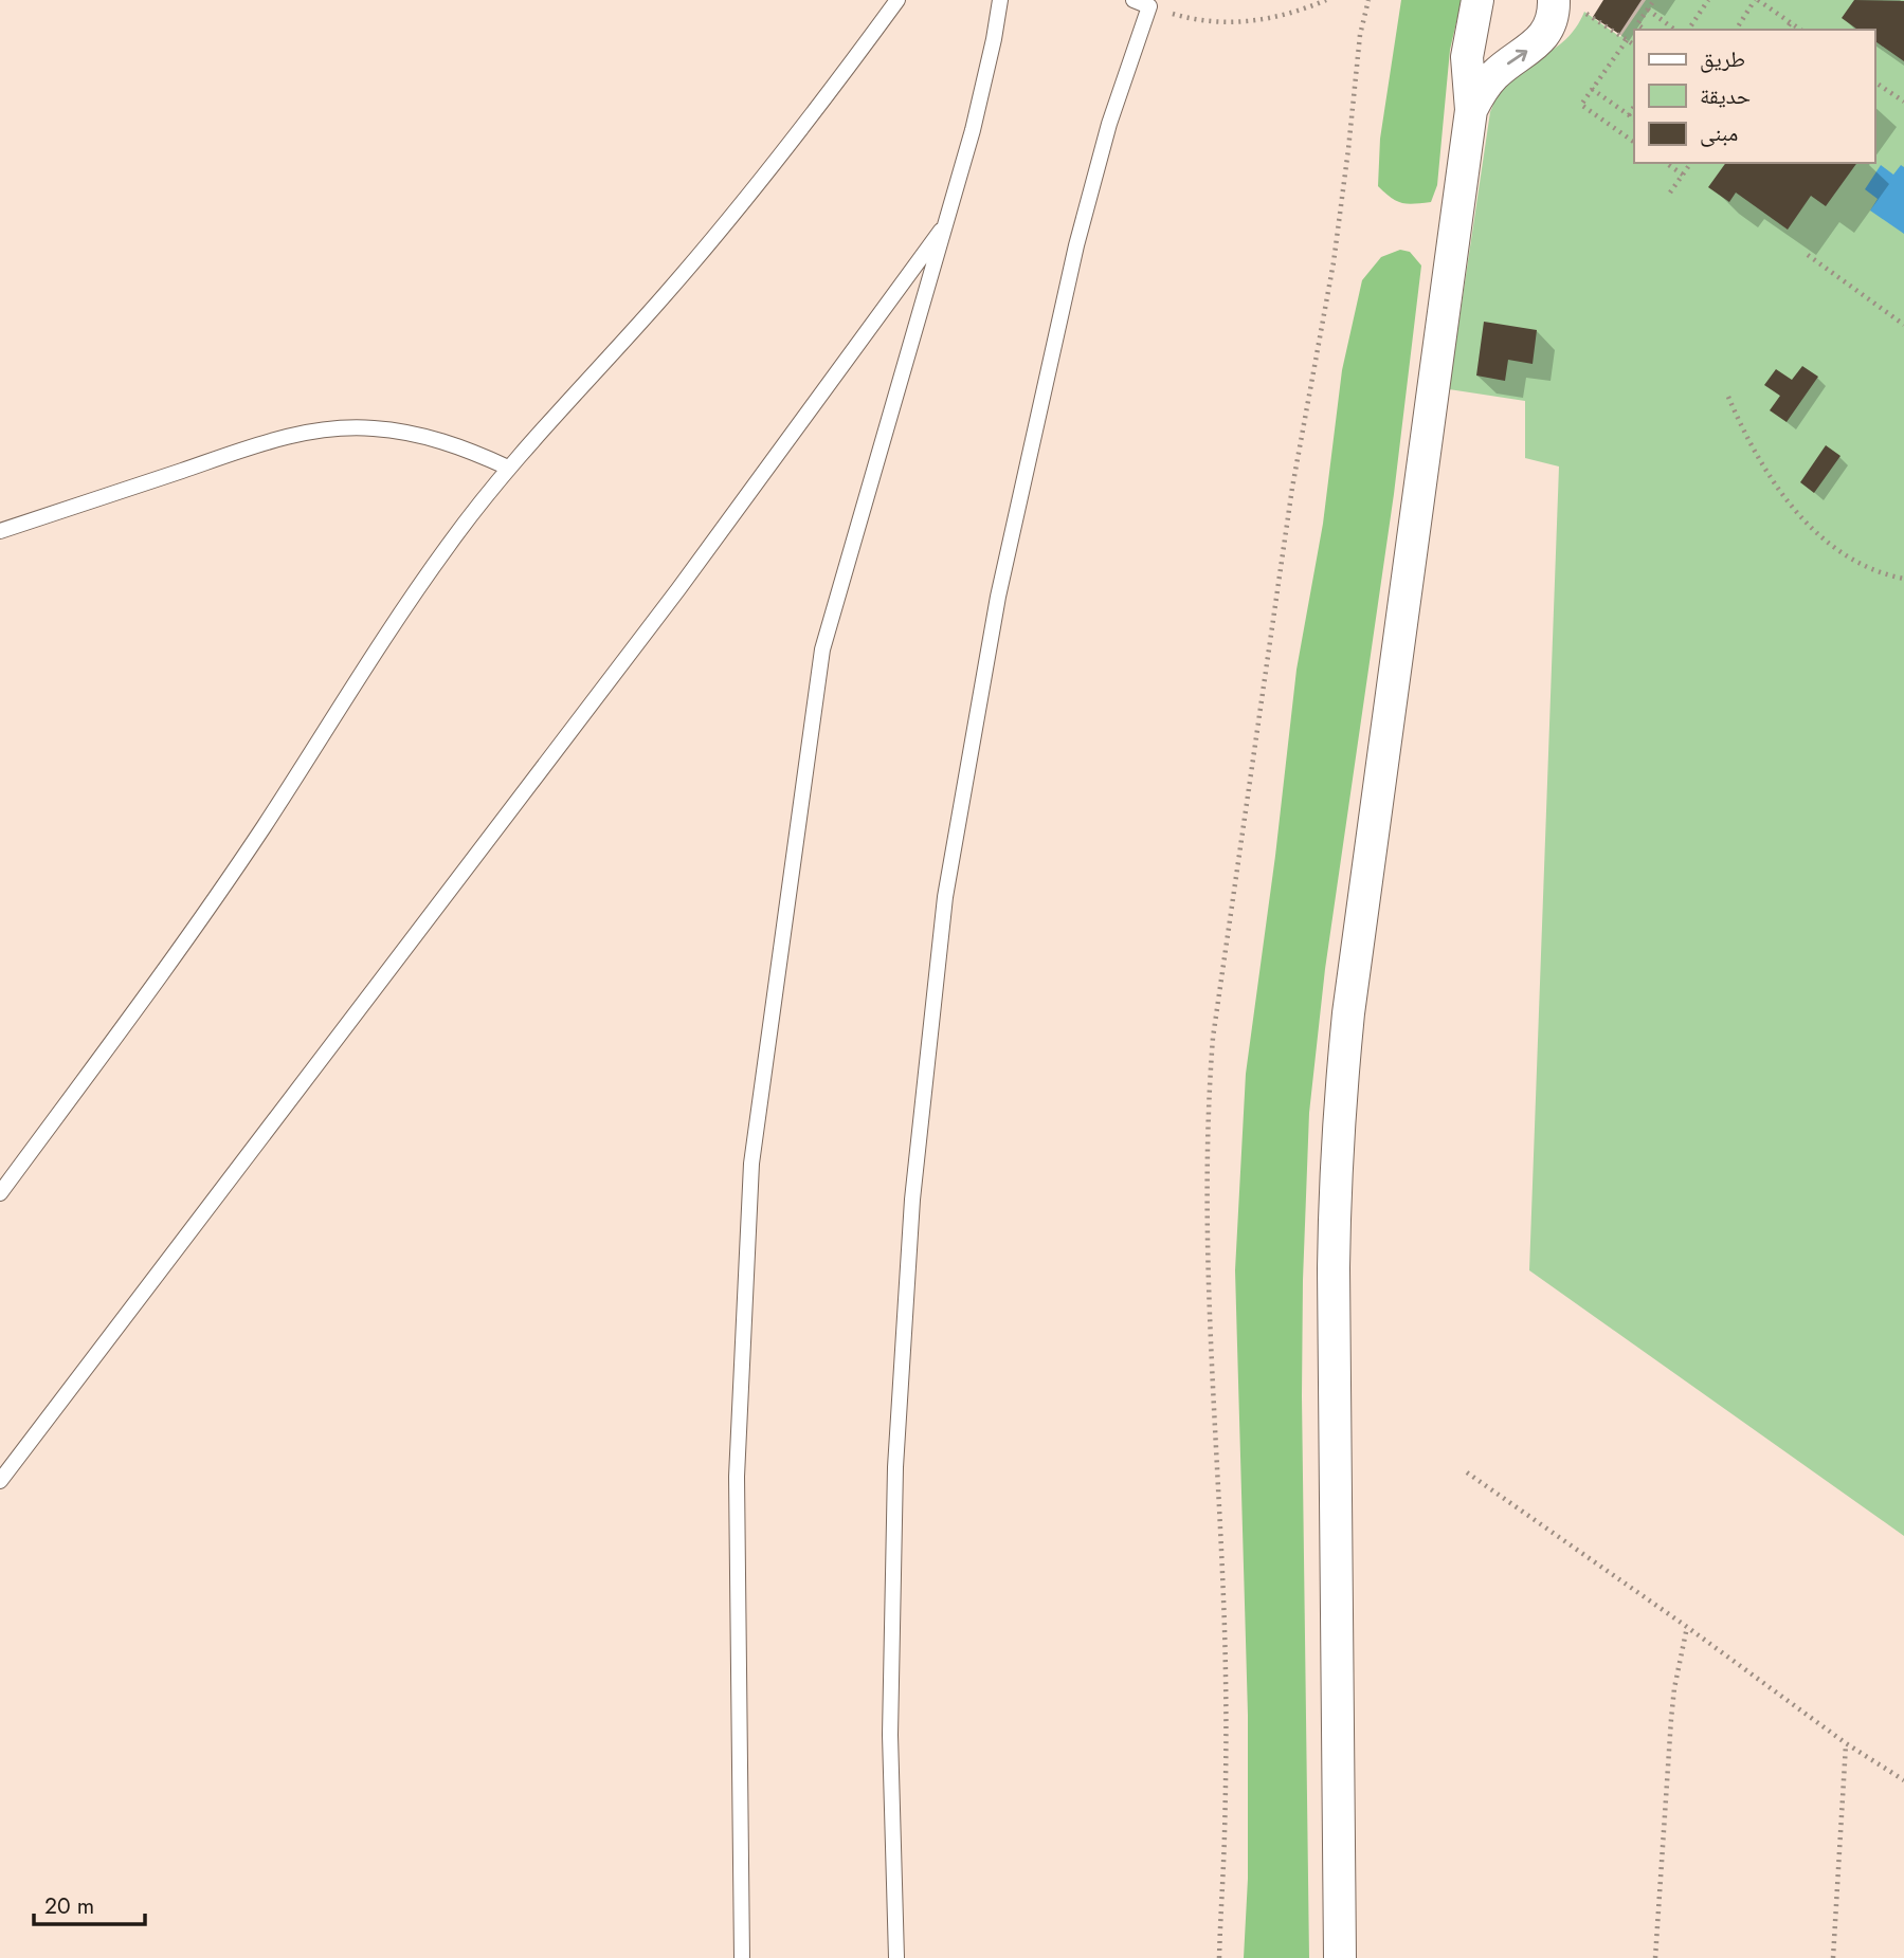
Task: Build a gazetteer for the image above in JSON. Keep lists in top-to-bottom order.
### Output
{
  "legend": ["طريق", "حديقة", "مبنى"],
  "scale_bar": "20 m"
}
